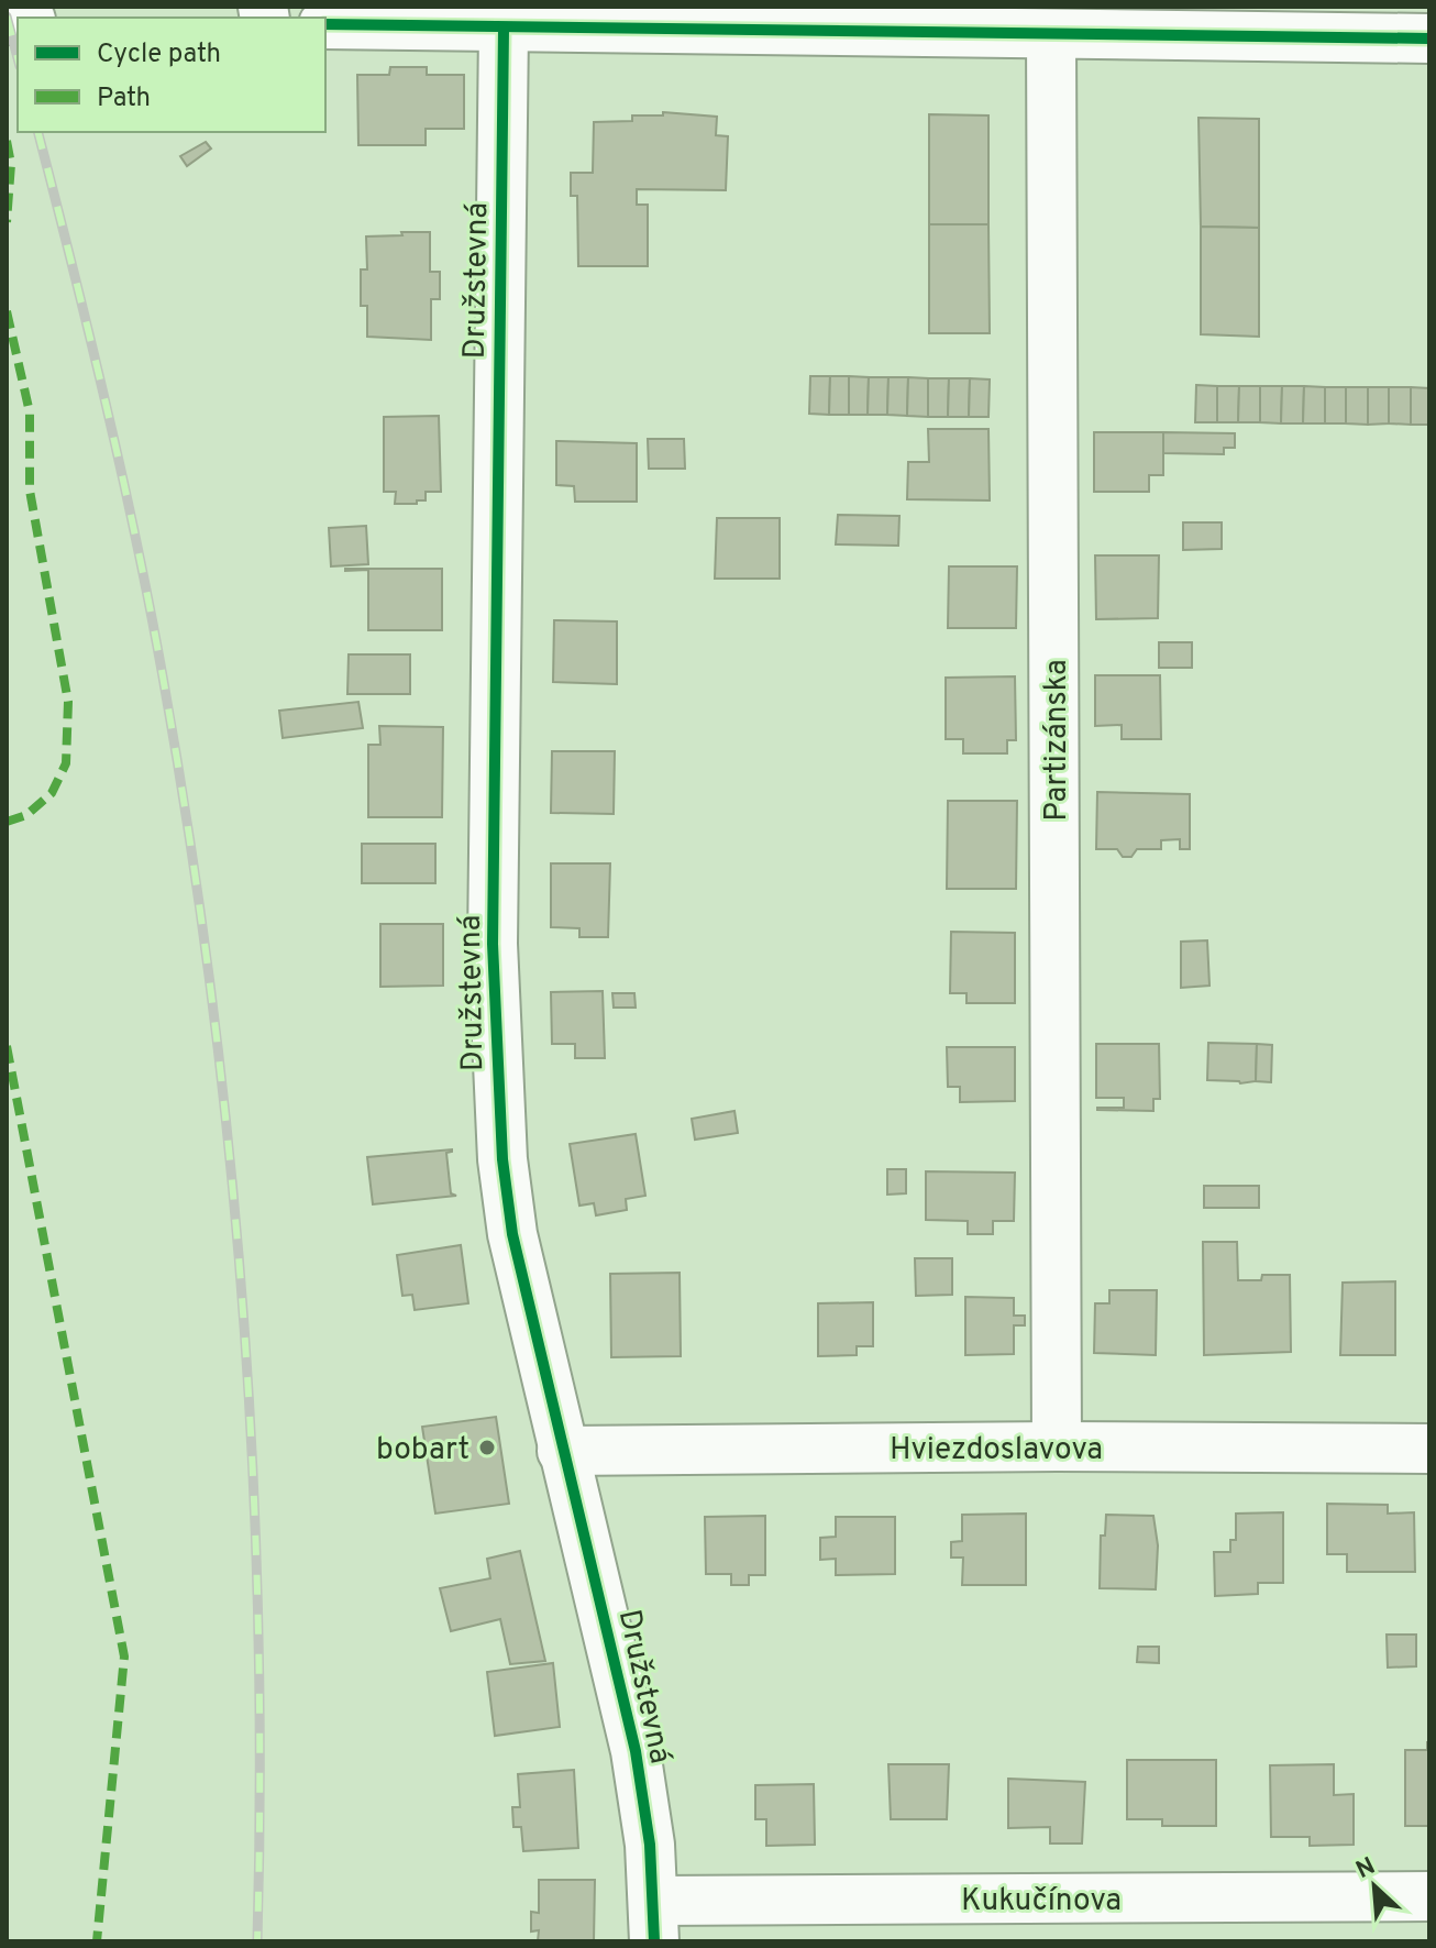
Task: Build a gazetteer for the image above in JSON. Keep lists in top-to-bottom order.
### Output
{
  "streets": {
    "street": [
      "Družstevná",
      "Partizánska",
      "Hviezdoslavova",
      "Kukučínova"
    ]
  },
  "crossings": [
    ["Družstevná", "Hviezdoslavova"],
    ["Družstevná", "Kukučínova"],
    ["Partizánska", "Hviezdoslavova"]
  ],
  "places": ["bobart"],
  "legend": ["Cycle path", "Path"],
  "north": "top left"
}
